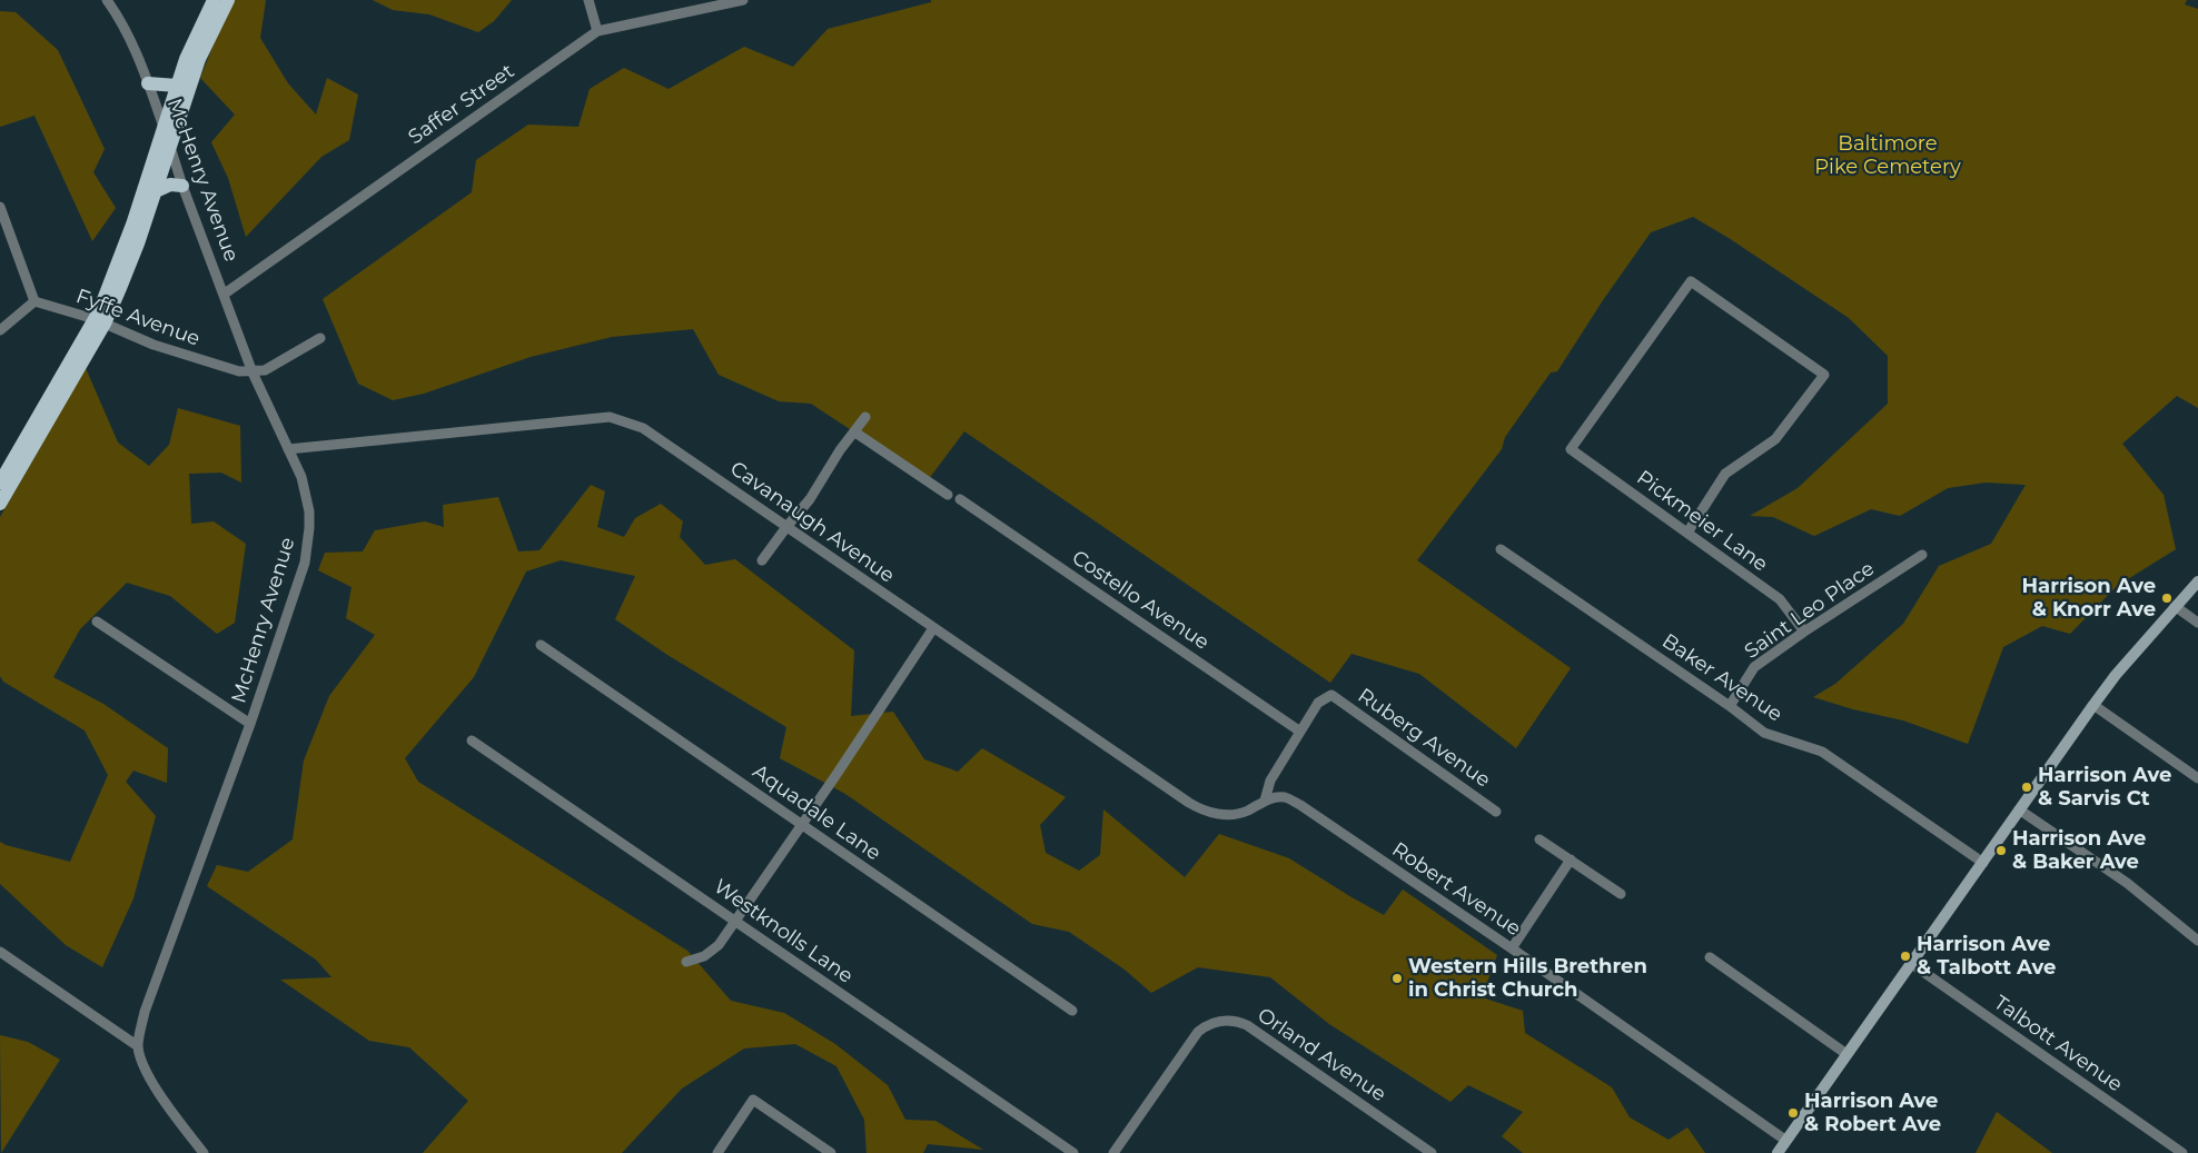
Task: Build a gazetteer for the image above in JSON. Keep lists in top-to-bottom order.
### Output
{
  "streets": {
    "street": [
      "Saffer Street",
      "McHenry Avenue",
      "Fyffe Avenue",
      "Pickmeier Lane",
      "Cavanaugh Avenue",
      "Costello Avenue",
      "Saint Leo Place",
      "Baker Avenue",
      "Ruberg Avenue",
      "Aquadale Lane",
      "Robert Avenue",
      "Westknolls Lane",
      "Talbott Avenue",
      "Orland Avenue"
    ]
  },
  "crossings": [
    ["Saffer Street", "McHenry Avenue"],
    ["McHenry Avenue", "Fyffe Avenue"],
    ["McHenry Avenue", "Cavanaugh Avenue"],
    ["Pickmeier Lane", "Saint Leo Place"],
    ["Cavanaugh Avenue", "Robert Avenue"],
    ["Costello Avenue", "Ruberg Avenue"],
    ["Saint Leo Place", "Baker Avenue"]
  ],
  "parks": ["Baltimore Pike Cemetery"],
  "places": [
    "Harrison Ave & Knorr Ave",
    "Harrison Ave & Sarvis Ct",
    "Harrison Ave & Baker Ave",
    "Harrison Ave & Talbott Ave",
    "Western Hills Brethren in Christ Church",
    "Harrison Ave & Robert Ave"
  ]
}
